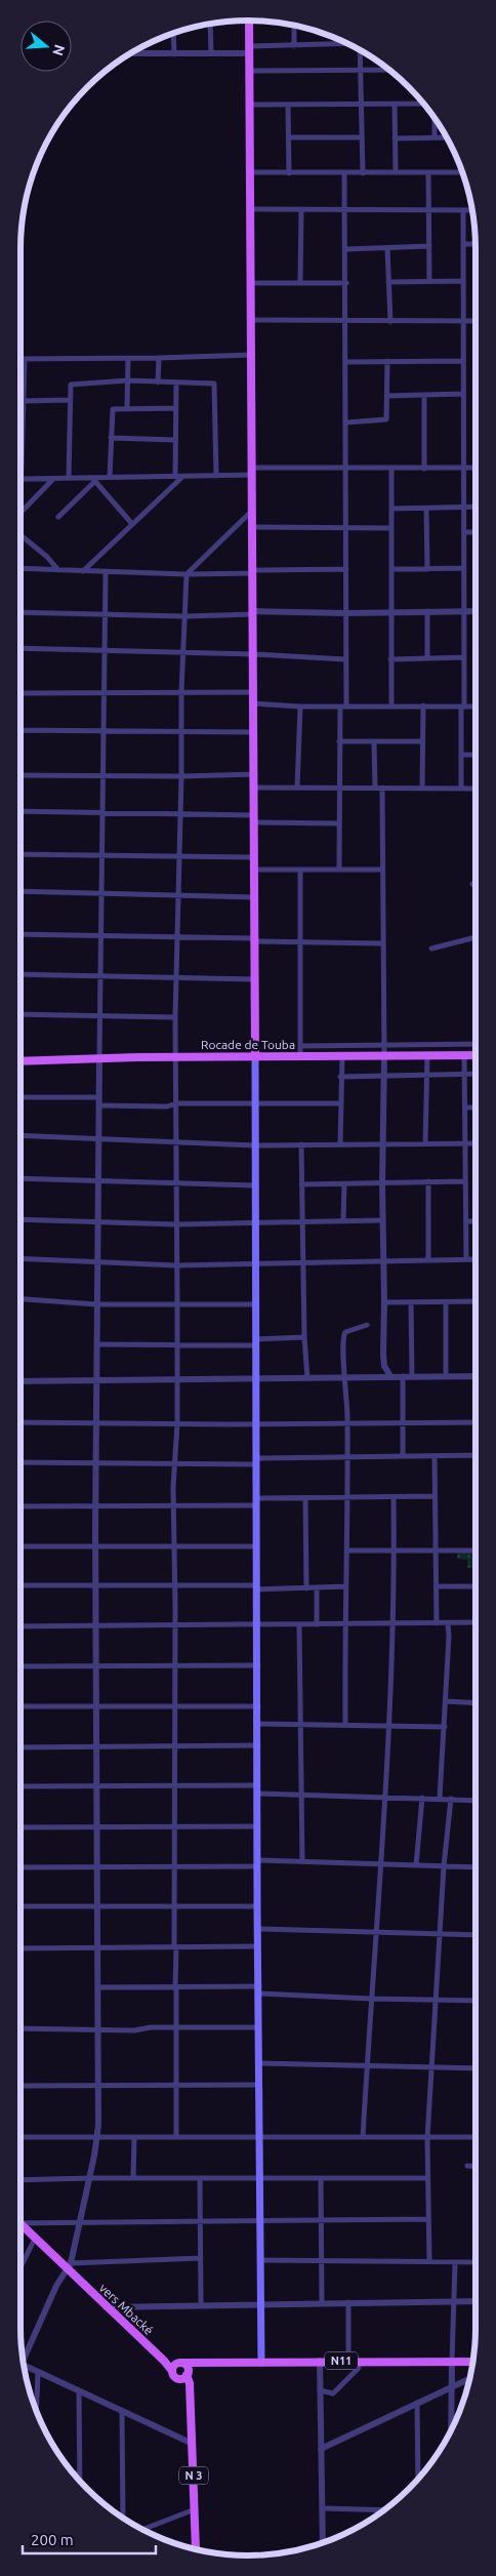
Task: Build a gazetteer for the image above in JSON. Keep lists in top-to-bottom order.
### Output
{
  "streets": {
    "main road": [
      "Rocade de Touba",
      "vers Mbacké",
      "N11",
      "N 3"
    ]
  },
  "scale_bar": "200 m",
  "north": "right"
}
